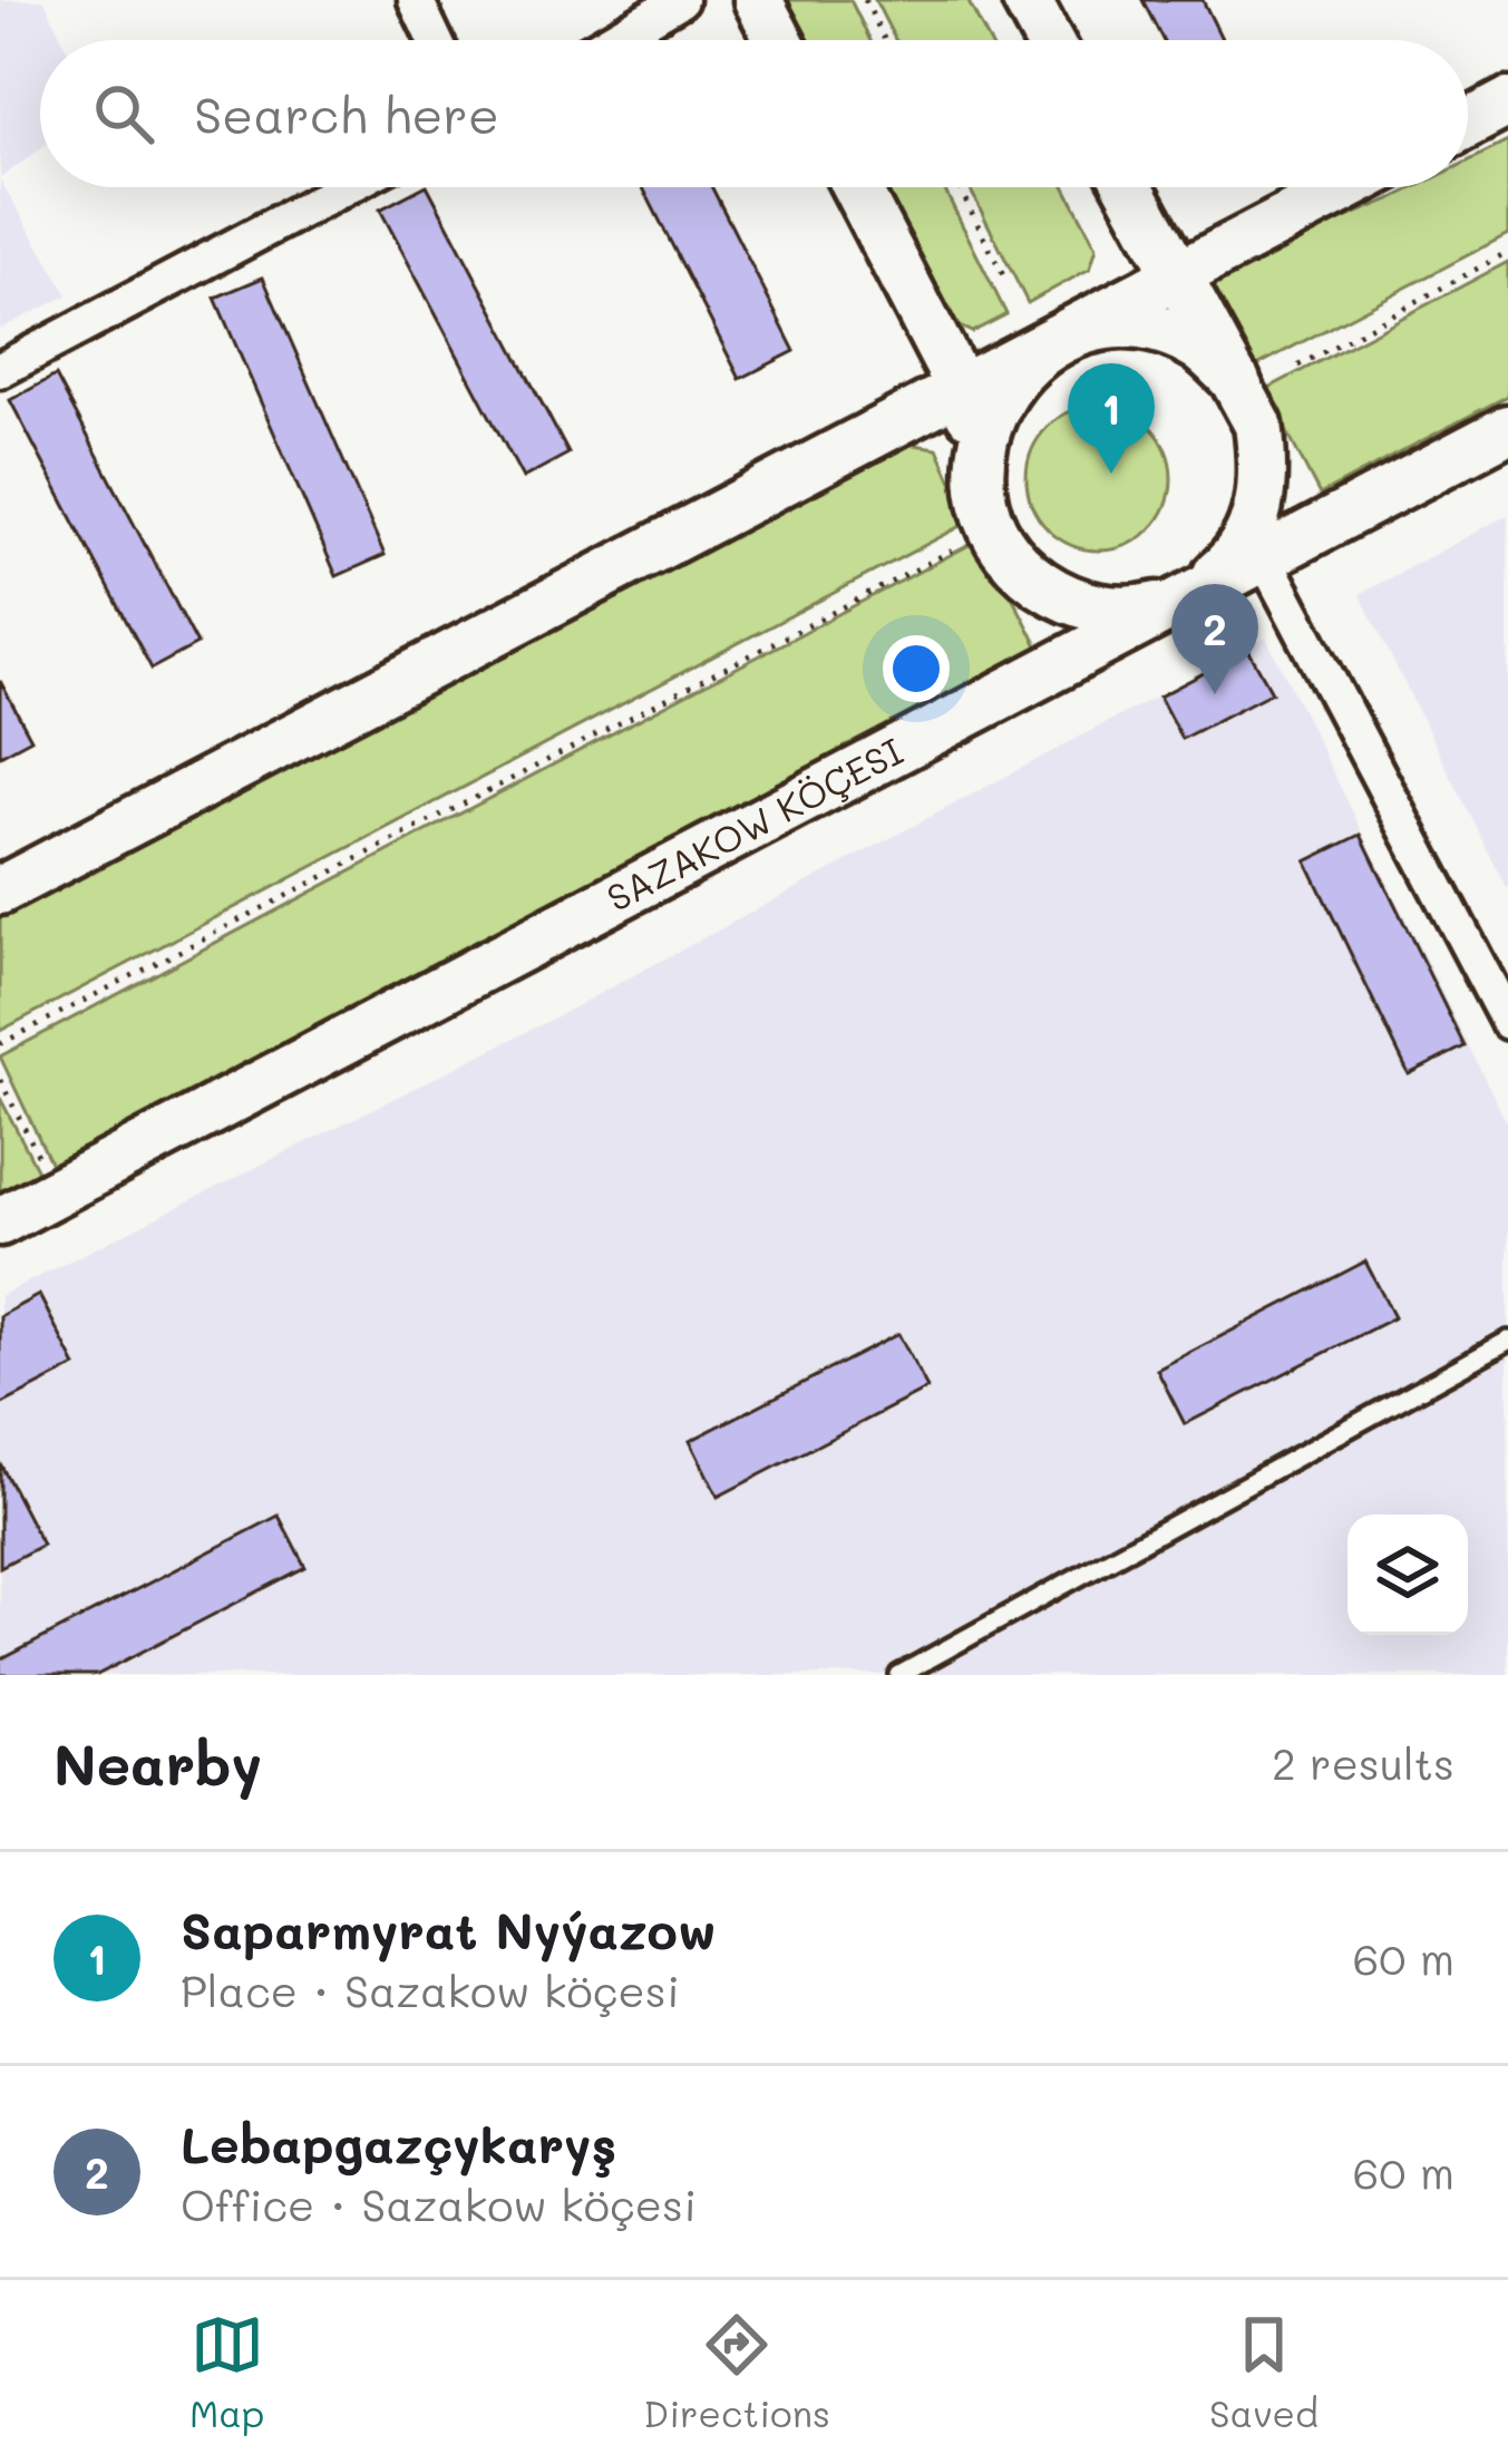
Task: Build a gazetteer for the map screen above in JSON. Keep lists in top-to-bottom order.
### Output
{
  "streets": {
    "main road": ["SAZAKOW KÖÇESI"]
  },
  "page": {
    "search": "Search here",
    "pins": ["1", "2"],
    "heading": ["Nearby", "2 results"],
    "list": [
      {
        "mark": "1",
        "name": "Saparmyrat Nyýazow",
        "note": "Place · Sazakow köçesi",
        "value": "60 m"
      },
      {
        "mark": "2",
        "name": "Lebapgazçykaryş",
        "note": "Office · Sazakow köçesi",
        "value": "60 m"
      }
    ],
    "nav": ["Map", "Directions", "Saved"]
  }
}
